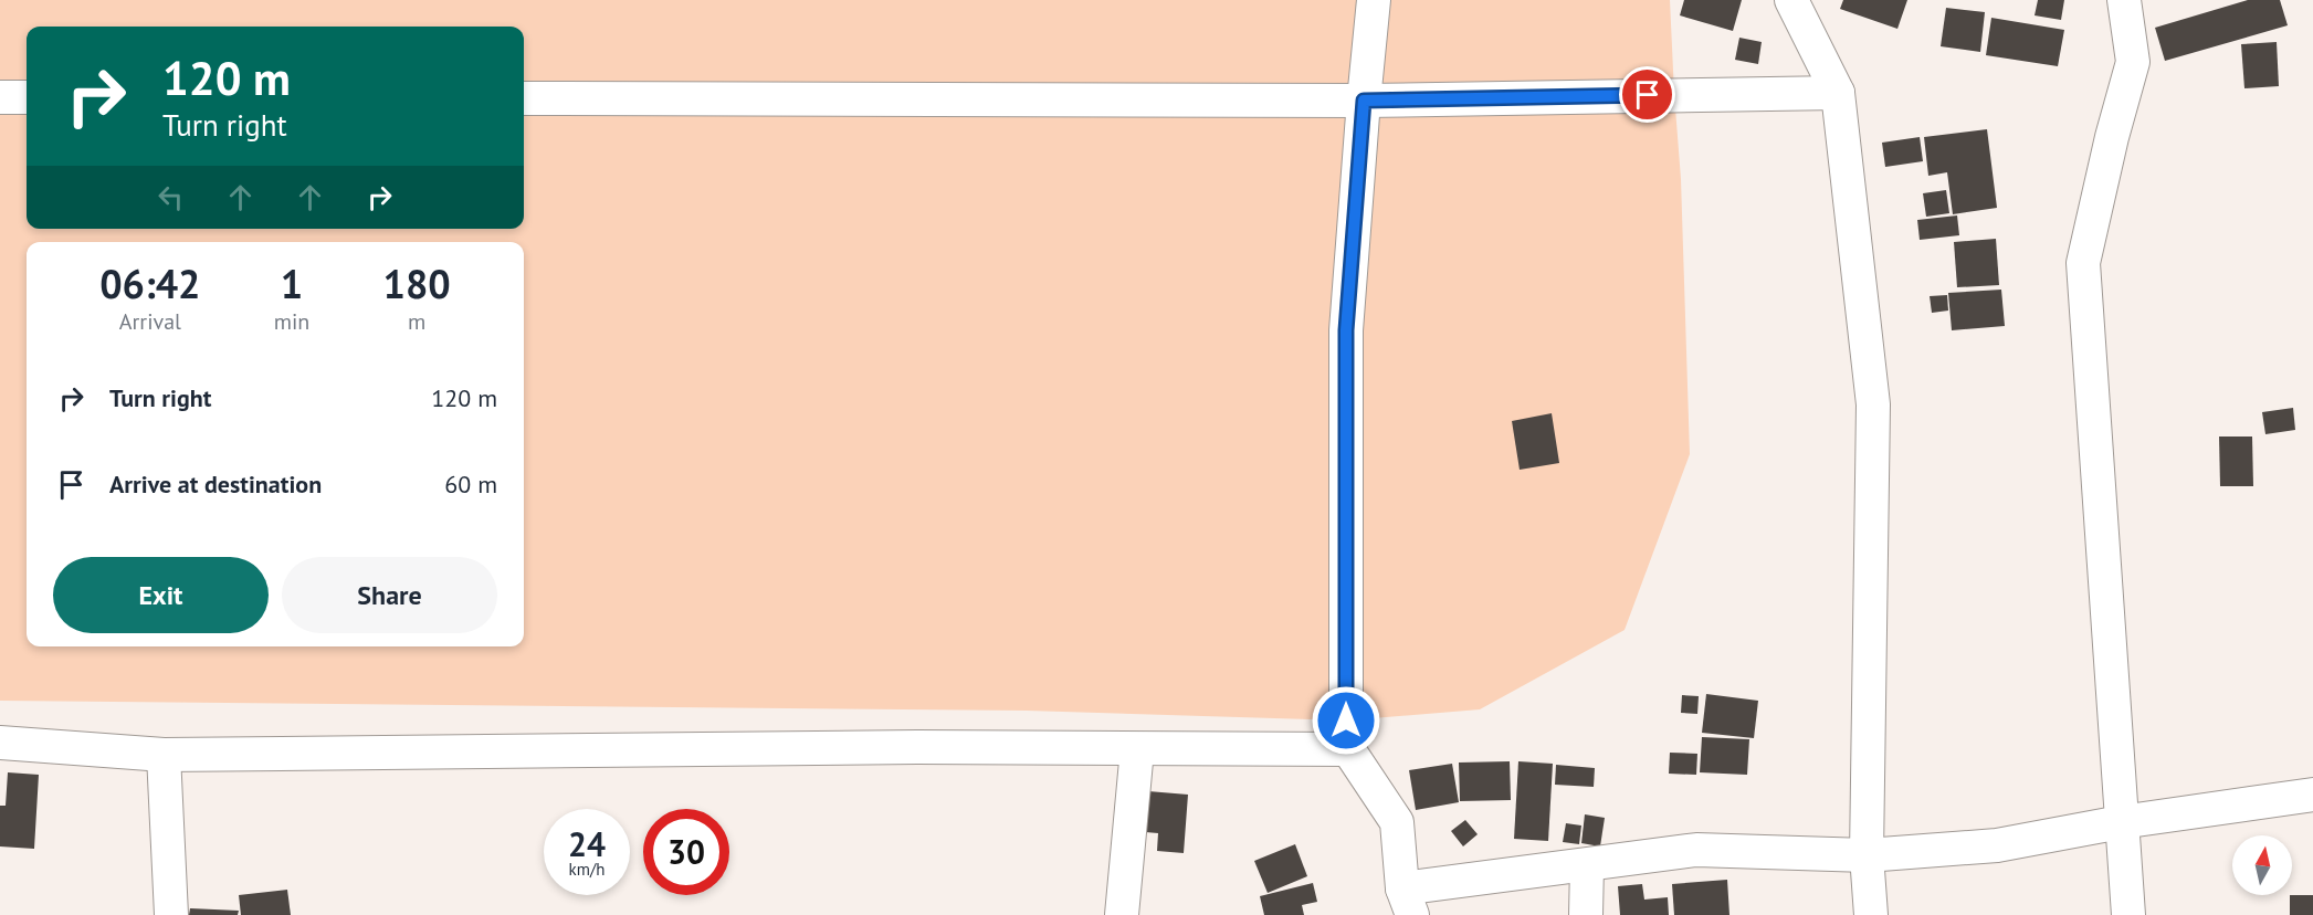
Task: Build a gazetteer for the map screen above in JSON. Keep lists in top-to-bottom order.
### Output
{
  "north": "top",
  "page": {
    "turn": ["120 m", "Turn right"],
    "eta": [
      "06:42",
      "Arrival",
      "1",
      "min",
      "180",
      "m"
    ],
    "list": [
      {
        "name": "Turn right",
        "value": "120 m"
      },
      {
        "name": "Arrive at destination",
        "value": "60 m"
      }
    ],
    "buttons": ["Exit", "Share"],
    "speed": "24 km/h",
    "limit": "30"
  }
}
